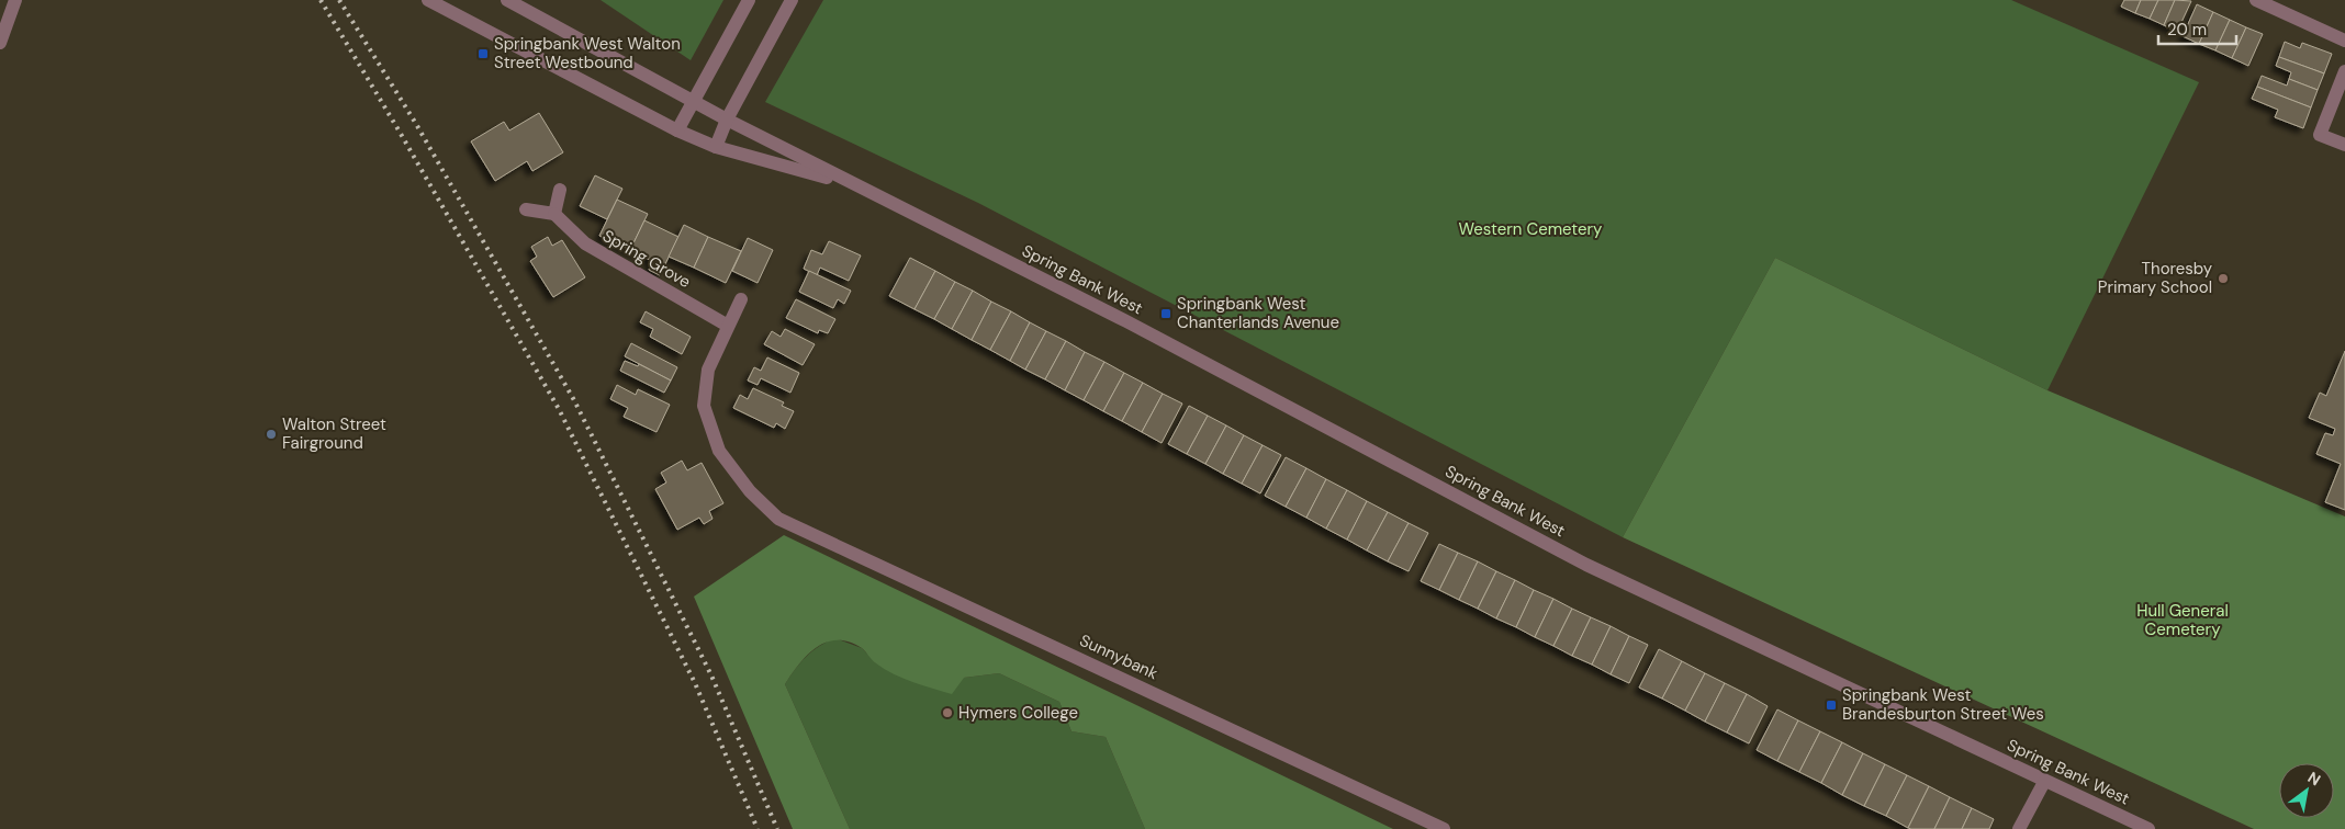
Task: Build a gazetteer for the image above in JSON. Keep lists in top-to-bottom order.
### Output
{
  "streets": {
    "street": ["Spring Grove", "Spring Bank West", "Sunnybank"]
  },
  "crossings": [
    ["Spring Grove", "Sunnybank"]
  ],
  "parks": ["Western Cemetery", "Hull General Cemetery"],
  "places": {
    "transit": ["Springbank West Walton Street Westbound", "Springbank West Chanterlands Avenue", "Springbank West Brandesburton Street Wes"],
    "other": ["Thoresby Primary School", "Walton Street Fairground", "Hymers College"]
  },
  "scale_bar": "20 m",
  "north": "top right"
}
